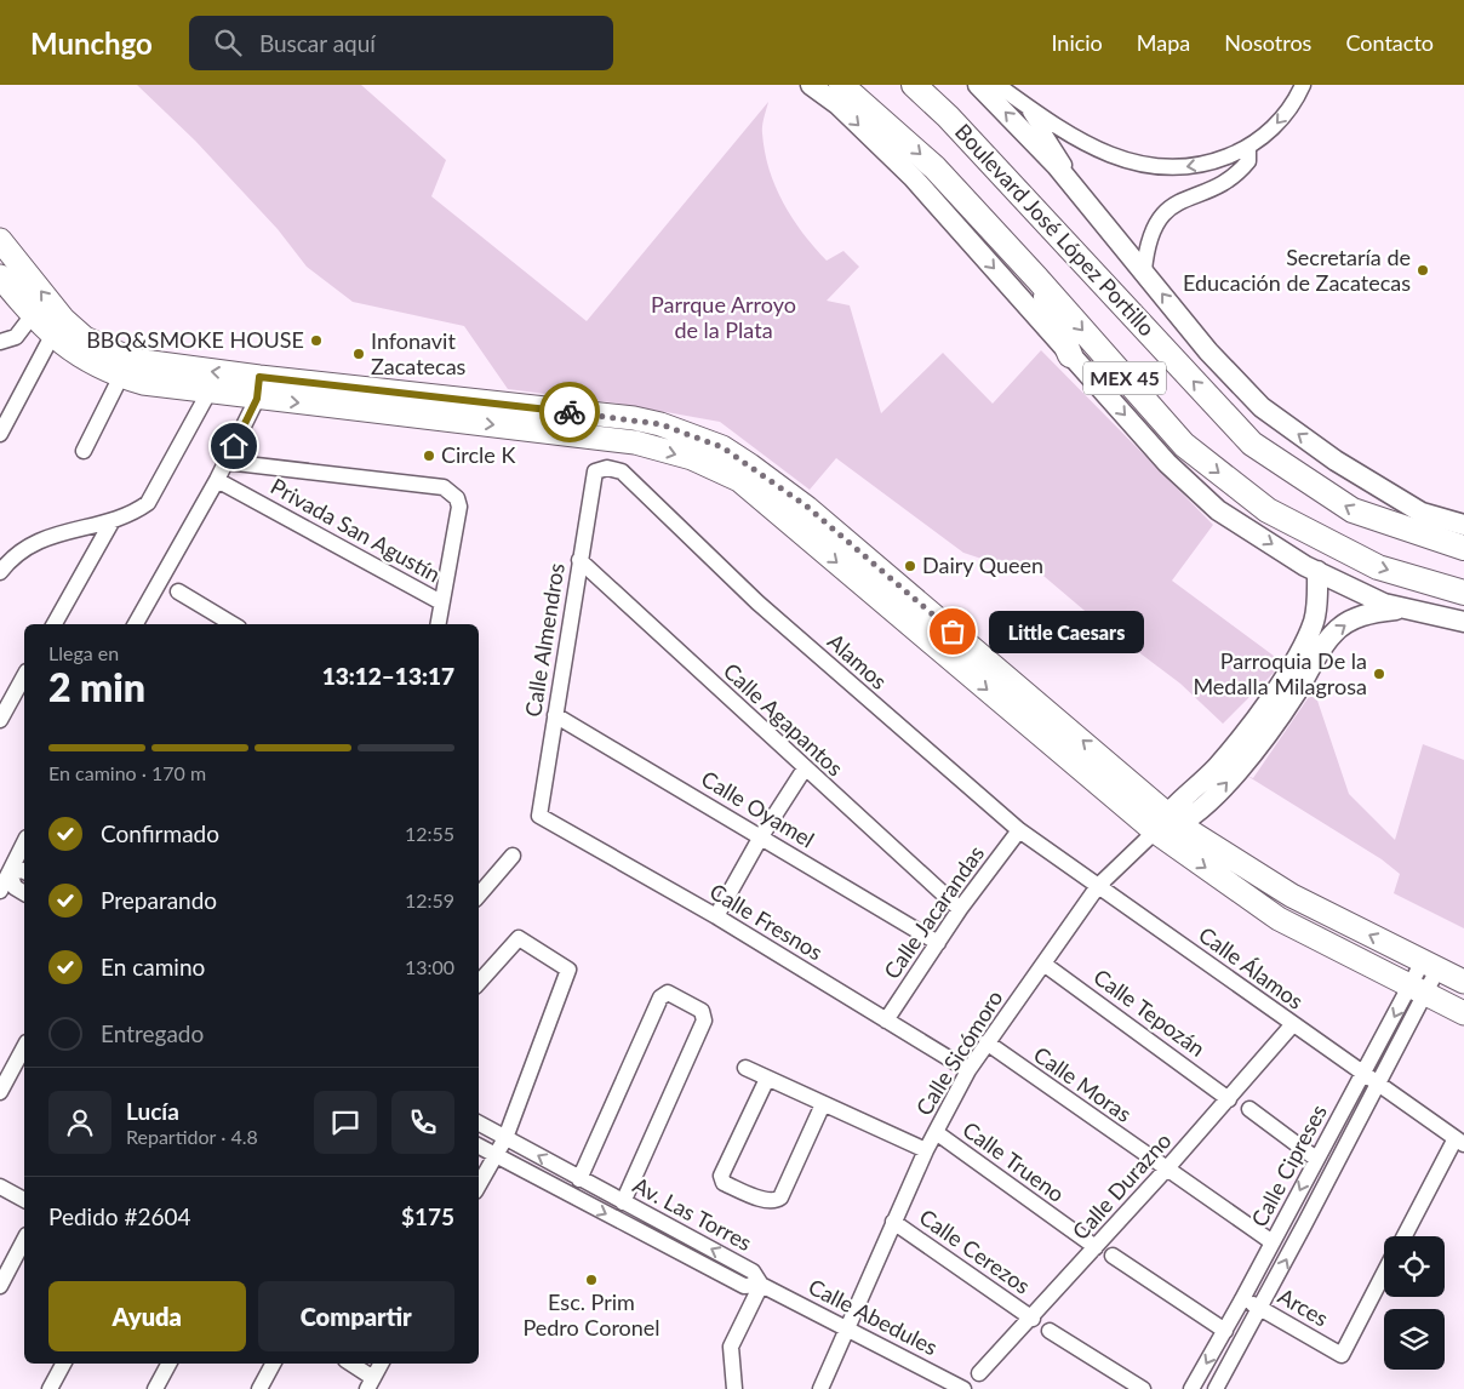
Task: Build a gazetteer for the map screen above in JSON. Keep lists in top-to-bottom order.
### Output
{
  "streets": {
    "main road": ["Boulevard José López Portillo", "MEX 45"],
    "street": [
      "Privada San Agustín",
      "Calle Almendros",
      "Alamos",
      "Calle Agapantos",
      "Calle Oyamel",
      "Calle Jacarandas",
      "Calle Fresnos",
      "Calle Álamos",
      "Calle Tepozán",
      "Calle Sicómoro",
      "Calle Moras",
      "Calle Trueno",
      "Calle Cipreses",
      "Calle Durazno",
      "Av. Las Torres",
      "Calle Cerezos",
      "Arces",
      "Calle Abedules"
    ]
  },
  "crossings": [
    ["Calle Almendros", "Alamos"],
    ["Calle Almendros", "Calle Agapantos"],
    ["Calle Almendros", "Calle Oyamel"],
    ["Calle Almendros", "Calle Fresnos"],
    ["Alamos", "Calle Jacarandas"],
    ["Alamos", "Calle Álamos"],
    ["Alamos", "Calle Sicómoro"],
    ["Calle Agapantos", "Calle Jacarandas"],
    ["Calle Oyamel", "Calle Jacarandas"],
    ["Calle Jacarandas", "Calle Fresnos"],
    ["Calle Fresnos", "Calle Sicómoro"],
    ["Calle Álamos", "Calle Sicómoro"],
    ["Calle Álamos", "Calle Cipreses"],
    ["Calle Álamos", "Calle Durazno"],
    ["Calle Tepozán", "Calle Sicómoro"],
    ["Calle Tepozán", "Calle Durazno"],
    ["Calle Sicómoro", "Calle Moras"],
    ["Calle Sicómoro", "Calle Trueno"],
    ["Calle Sicómoro", "Calle Cerezos"],
    ["Calle Sicómoro", "Calle Abedules"],
    ["Calle Moras", "Calle Cipreses"],
    ["Calle Moras", "Calle Durazno"],
    ["Calle Trueno", "Calle Durazno"],
    ["Calle Cipreses", "Arces"],
    ["Calle Durazno", "Calle Cerezos"],
    ["Av. Las Torres", "Calle Abedules"]
  ],
  "parks": ["Parrque Arroyo de la Plata"],
  "places": [
    "Secretaría de Educación de Zacatecas",
    "BBQ&SMOKE HOUSE",
    "Infonavit Zacatecas",
    "Circle K",
    "Dairy Queen",
    "Little Caesars",
    "Parroquia De la Medalla Milagrosa",
    "Esc. Prim Pedro Coronel"
  ],
  "page": {
    "header": "Munchgo",
    "search": "Buscar aquí",
    "nav": [
      "Inicio",
      "Mapa",
      "Nosotros",
      "Contacto"
    ],
    "bubble": "Little Caesars",
    "heading": ["2 min", "Llega en", "13:12–13:17"],
    "panel": [
      "Lucía",
      "Repartidor · 4.8",
      "Pedido #2604",
      "$175"
    ],
    "bar": "En camino · 170 m",
    "list": [
      ["Confirmado", "12:55"],
      ["Preparando", "12:59"],
      ["En camino", "13:00"],
      "Entregado"
    ],
    "buttons": ["Ayuda", "Compartir"]
  }
}
